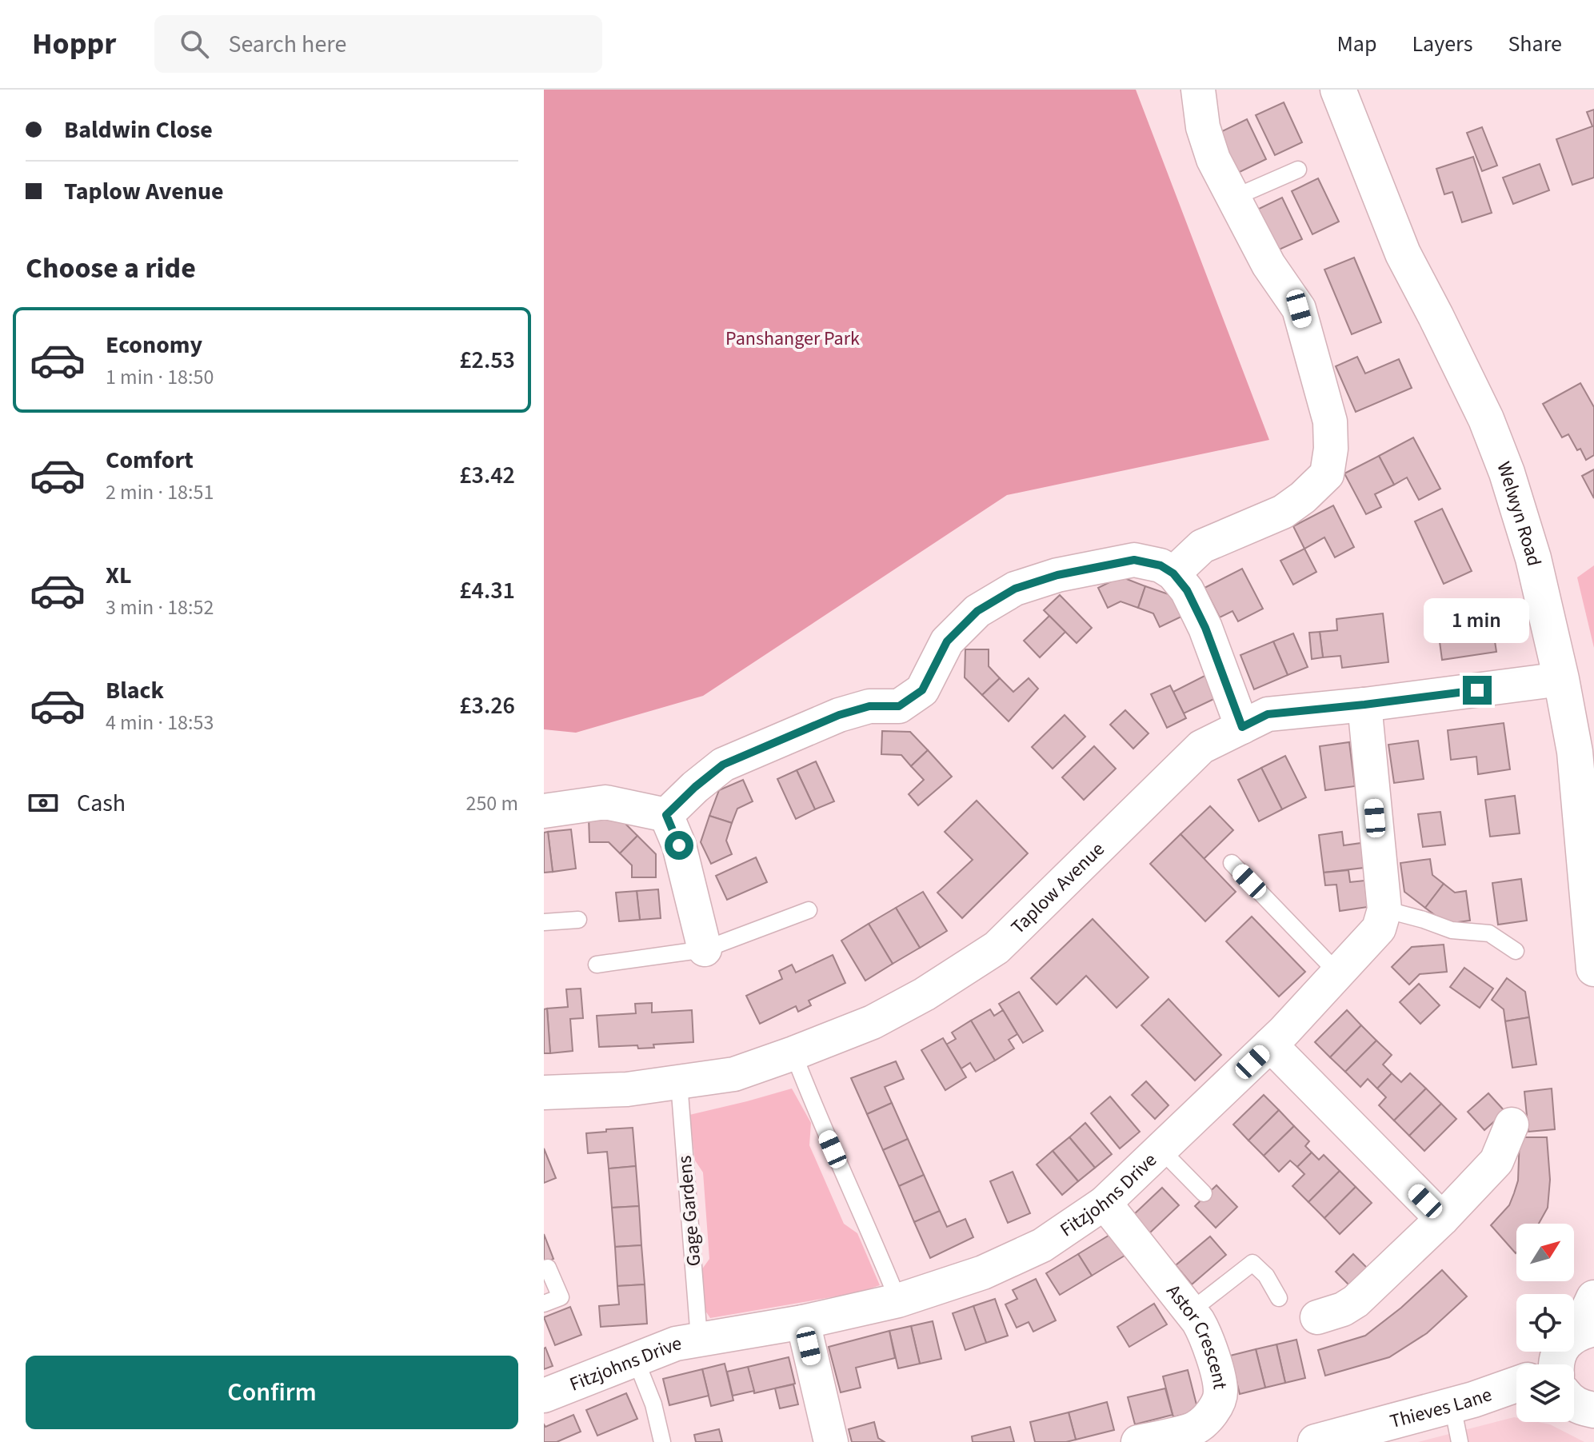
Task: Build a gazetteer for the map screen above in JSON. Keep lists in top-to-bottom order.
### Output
{
  "streets": {
    "main road": ["Welwyn Road", "Thieves Lane"],
    "street": ["Taplow Avenue", "Fitzjohns Drive", "Astor Crescent"],
    "lane": ["Gage Gardens"]
  },
  "crossings": [
    ["Welwyn Road", "Taplow Avenue"],
    ["Taplow Avenue", "Gage Gardens"],
    ["Fitzjohns Drive", "Gage Gardens"],
    ["Fitzjohns Drive", "Astor Crescent"]
  ],
  "parks": ["Panshanger Park"],
  "north": "top right",
  "page": {
    "header": "Hoppr",
    "search": "Search here",
    "nav": ["Map", "Layers", "Share"],
    "banner": ["Baldwin Close", "Taplow Avenue"],
    "heading": "Choose a ride",
    "list": [
      {
        "name": "Economy",
        "note": "1 min · 18:50",
        "value": "£2.53"
      },
      {
        "name": "Comfort",
        "note": "2 min · 18:51",
        "value": "£3.42"
      },
      {
        "name": "XL",
        "note": "3 min · 18:52",
        "value": "£4.31"
      },
      {
        "name": "Black",
        "note": "4 min · 18:53",
        "value": "£3.26"
      }
    ],
    "bubble": "1 min",
    "pay": ["Cash", "250 m"],
    "buttons": "Confirm"
  }
}
